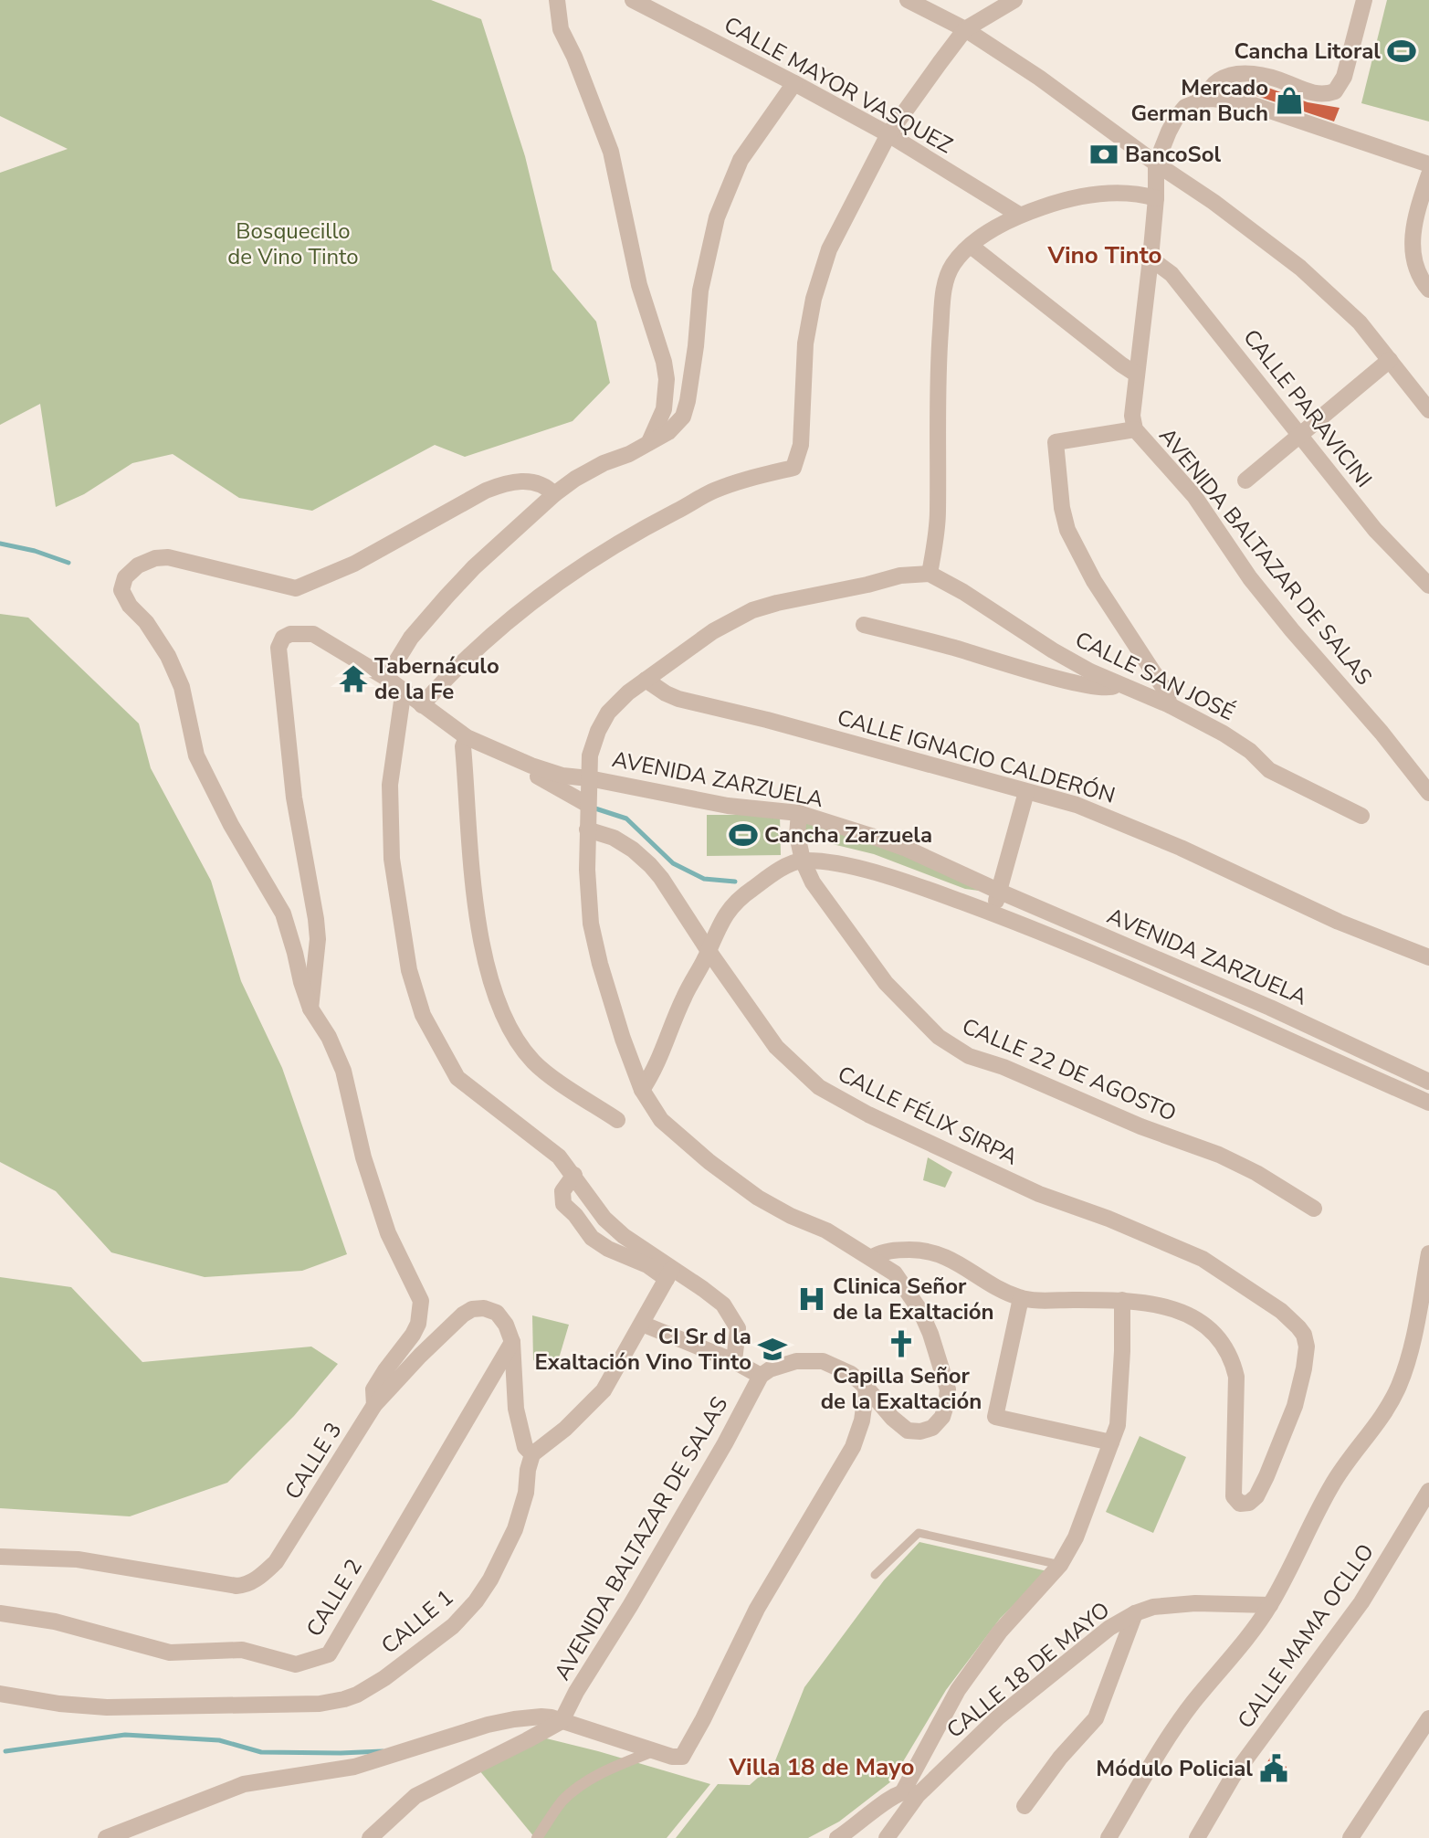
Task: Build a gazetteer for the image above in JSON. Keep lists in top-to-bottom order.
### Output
{
  "streets": {
    "street": [
      "CALLE MAYOR VASQUEZ",
      "CALLE PARAVICINI",
      "AVENIDA BALTAZAR DE SALAS",
      "CALLE SAN JOSÉ",
      "CALLE IGNACIO CALDERÓN",
      "AVENIDA ZARZUELA",
      "CALLE 22 DE AGOSTO",
      "CALLE FÉLIX SIRPA",
      "CALLE 3",
      "CALLE 2",
      "CALLE 1",
      "CALLE MAMA OCLLO",
      "CALLE 18 DE MAYO"
    ]
  },
  "crossings": [
    ["CALLE PARAVICINI", "AVENIDA BALTAZAR DE SALAS"],
    ["AVENIDA ZARZUELA", "CALLE 22 DE AGOSTO"],
    ["CALLE 3", "CALLE 2"],
    ["CALLE 3", "CALLE 1"]
  ],
  "districts": ["Vino Tinto", "Villa 18 de Mayo"],
  "parks": ["Bosquecillo de Vino Tinto"],
  "places": {
    "sports": ["Cancha Litoral", "Cancha Zarzuela"],
    "shop": ["Mercado German Buch"],
    "bank": ["BancoSol"],
    "temple": ["Tabernáculo de la Fe"],
    "hospital": ["Clinica Señor de la Exaltación"],
    "church": ["Capilla Señor de la Exaltación"],
    "school or university": ["CI Sr d la Exaltación Vino Tinto"],
    "public building": ["Módulo Policial"]
  }
}
